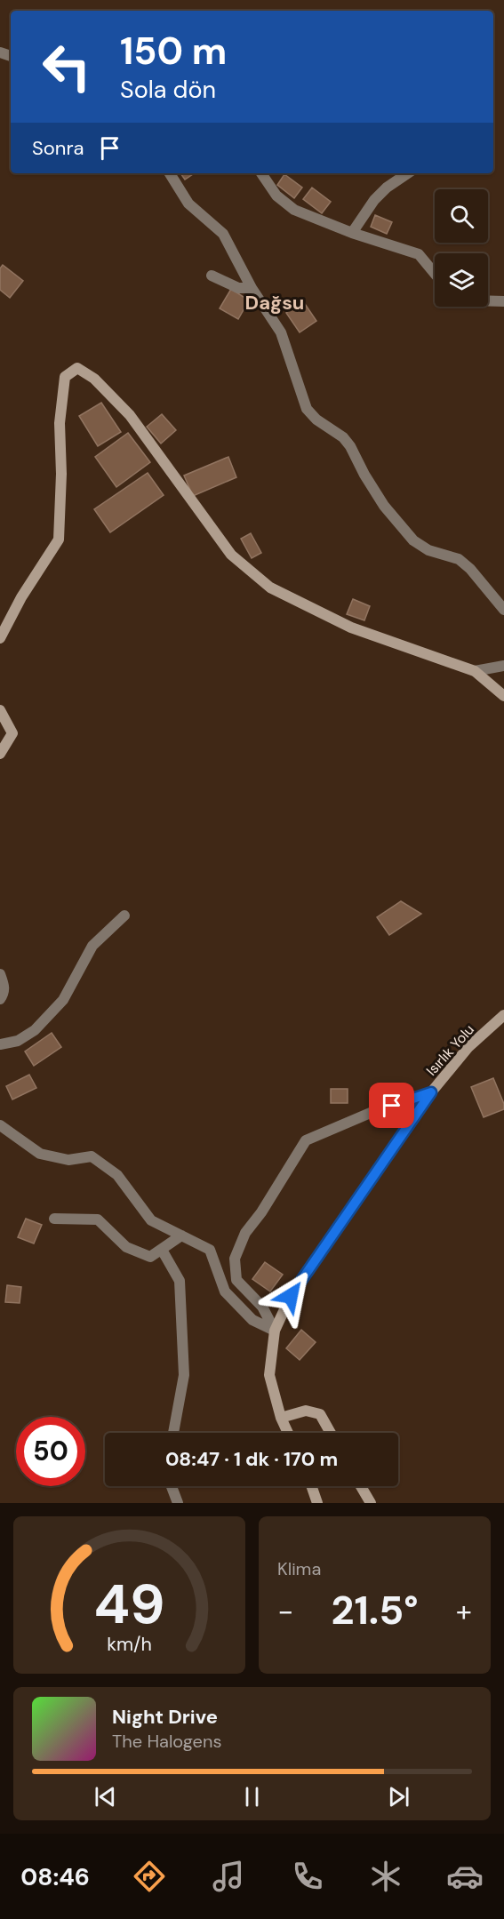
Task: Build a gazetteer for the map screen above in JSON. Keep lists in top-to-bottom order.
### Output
{
  "streets": {
    "street": ["Isırlık Yolu"]
  },
  "districts": ["Dağsu"],
  "page": {
    "turn": ["150 m", "Sola dön"],
    "then": "Sonra",
    "limit": "50",
    "trip": "08:47 · 1 dk · 170 m",
    "tile": "Klima",
    "heat": ["−", "21.5°", "+"],
    "song": ["Night Drive", "The Halogens"],
    "tabs": "08:46",
    "gauge": ["49", "km/h"]
  }
}
